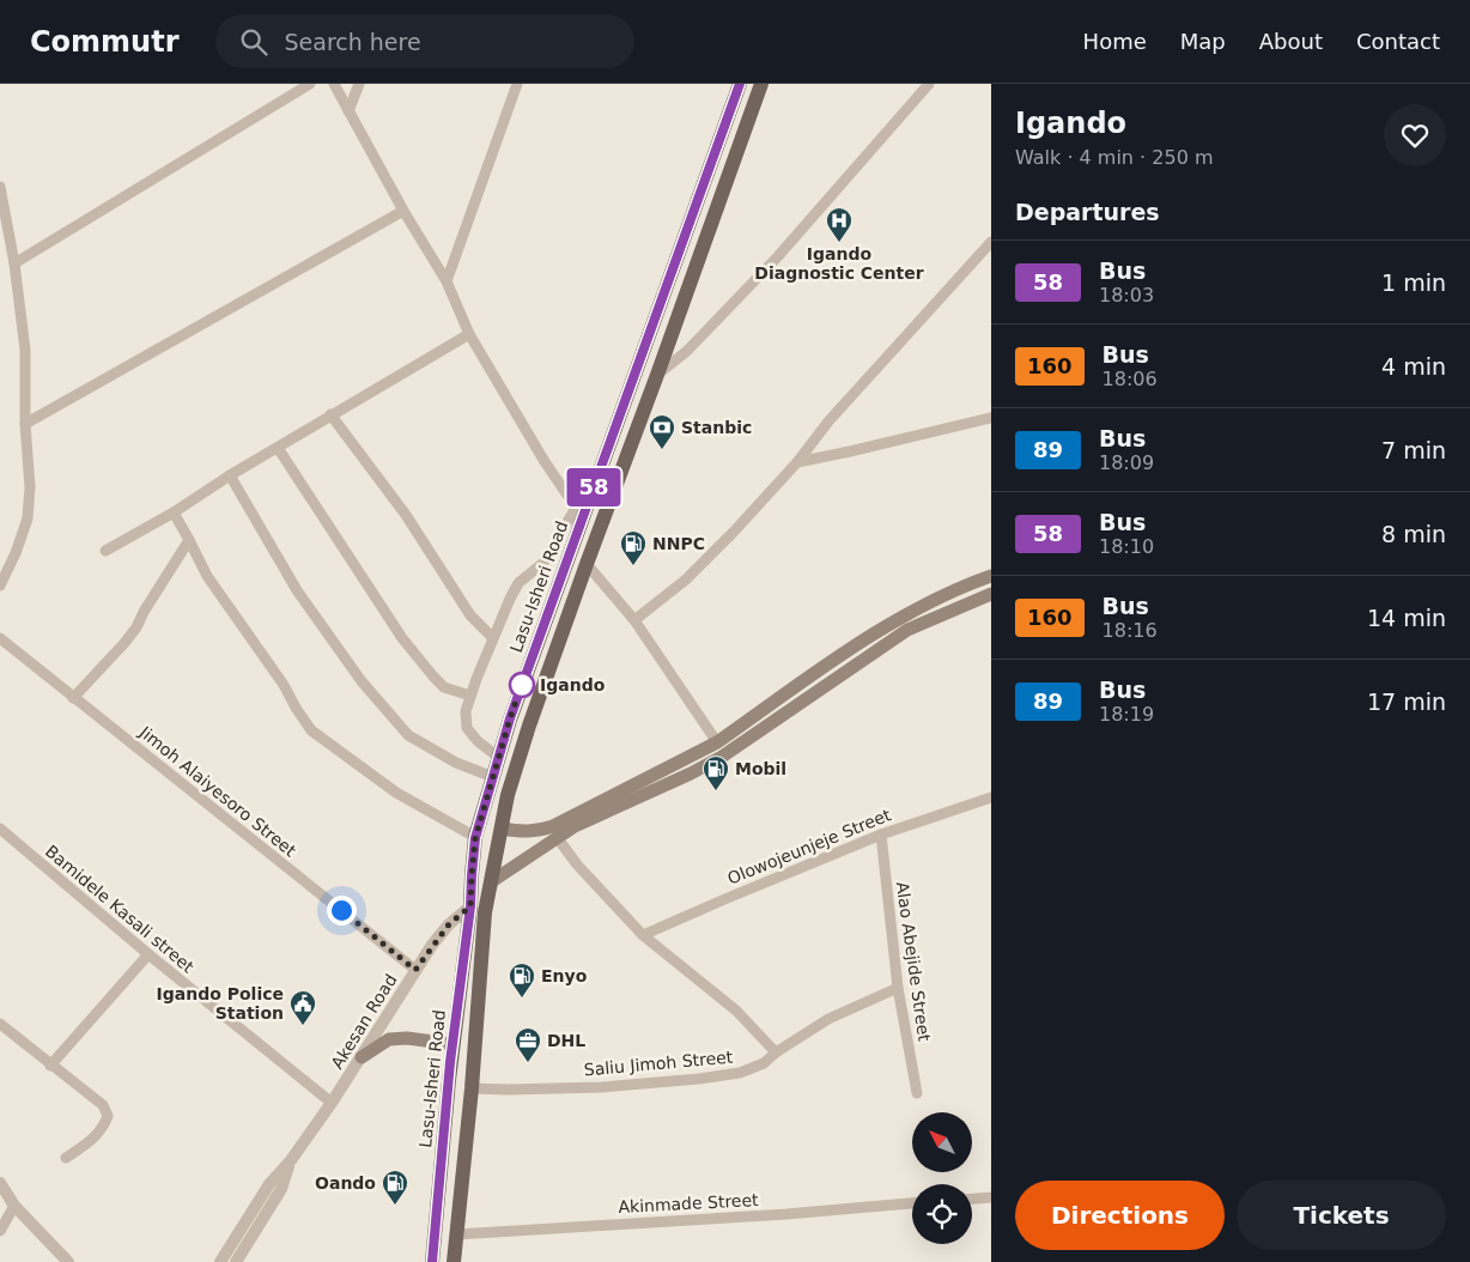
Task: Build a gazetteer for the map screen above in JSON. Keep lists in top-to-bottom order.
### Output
{
  "streets": {
    "main road": ["Lasu-Isheri Road"],
    "street": [
      "Jimoh Alaiyesoro Street",
      "Olowojeunjeje Street",
      "Bamidele Kasali street",
      "Alao Abejide Street",
      "Akesan Road",
      "Saliu Jimoh Street",
      "Akinmade Street"
    ]
  },
  "crossings": [
    ["Lasu-Isheri Road", "Akesan Road"],
    ["Jimoh Alaiyesoro Street", "Akesan Road"],
    ["Olowojeunjeje Street", "Alao Abejide Street"],
    ["Bamidele Kasali street", "Akesan Road"],
    ["Alao Abejide Street", "Saliu Jimoh Street"]
  ],
  "places": {
    "hospital": ["Igando Diagnostic Center"],
    "bank": ["Stanbic"],
    "fuel station": [
      "NNPC",
      "Mobil",
      "Enyo",
      "Oando"
    ],
    "other": ["Igando"],
    "public building": ["Igando Police Station"],
    "office": ["DHL"]
  },
  "lines": ["bus line 58"],
  "north": "top left",
  "page": {
    "header": "Commutr",
    "search": "Search here",
    "nav": [
      "Home",
      "Map",
      "About",
      "Contact"
    ],
    "on_map": "58",
    "heading": [
      ["Igando", "Walk · 4 min · 250 m"],
      "Departures"
    ],
    "list": [
      {
        "mark": "58",
        "name": "Bus",
        "note": "18:03",
        "value": "1 min"
      },
      {
        "mark": "160",
        "name": "Bus",
        "note": "18:06",
        "value": "4 min"
      },
      {
        "mark": "89",
        "name": "Bus",
        "note": "18:09",
        "value": "7 min"
      },
      {
        "mark": "58",
        "name": "Bus",
        "note": "18:10",
        "value": "8 min"
      },
      {
        "mark": "160",
        "name": "Bus",
        "note": "18:16",
        "value": "14 min"
      },
      {
        "mark": "89",
        "name": "Bus",
        "note": "18:19",
        "value": "17 min"
      }
    ],
    "buttons": ["Directions", "Tickets"]
  }
}
